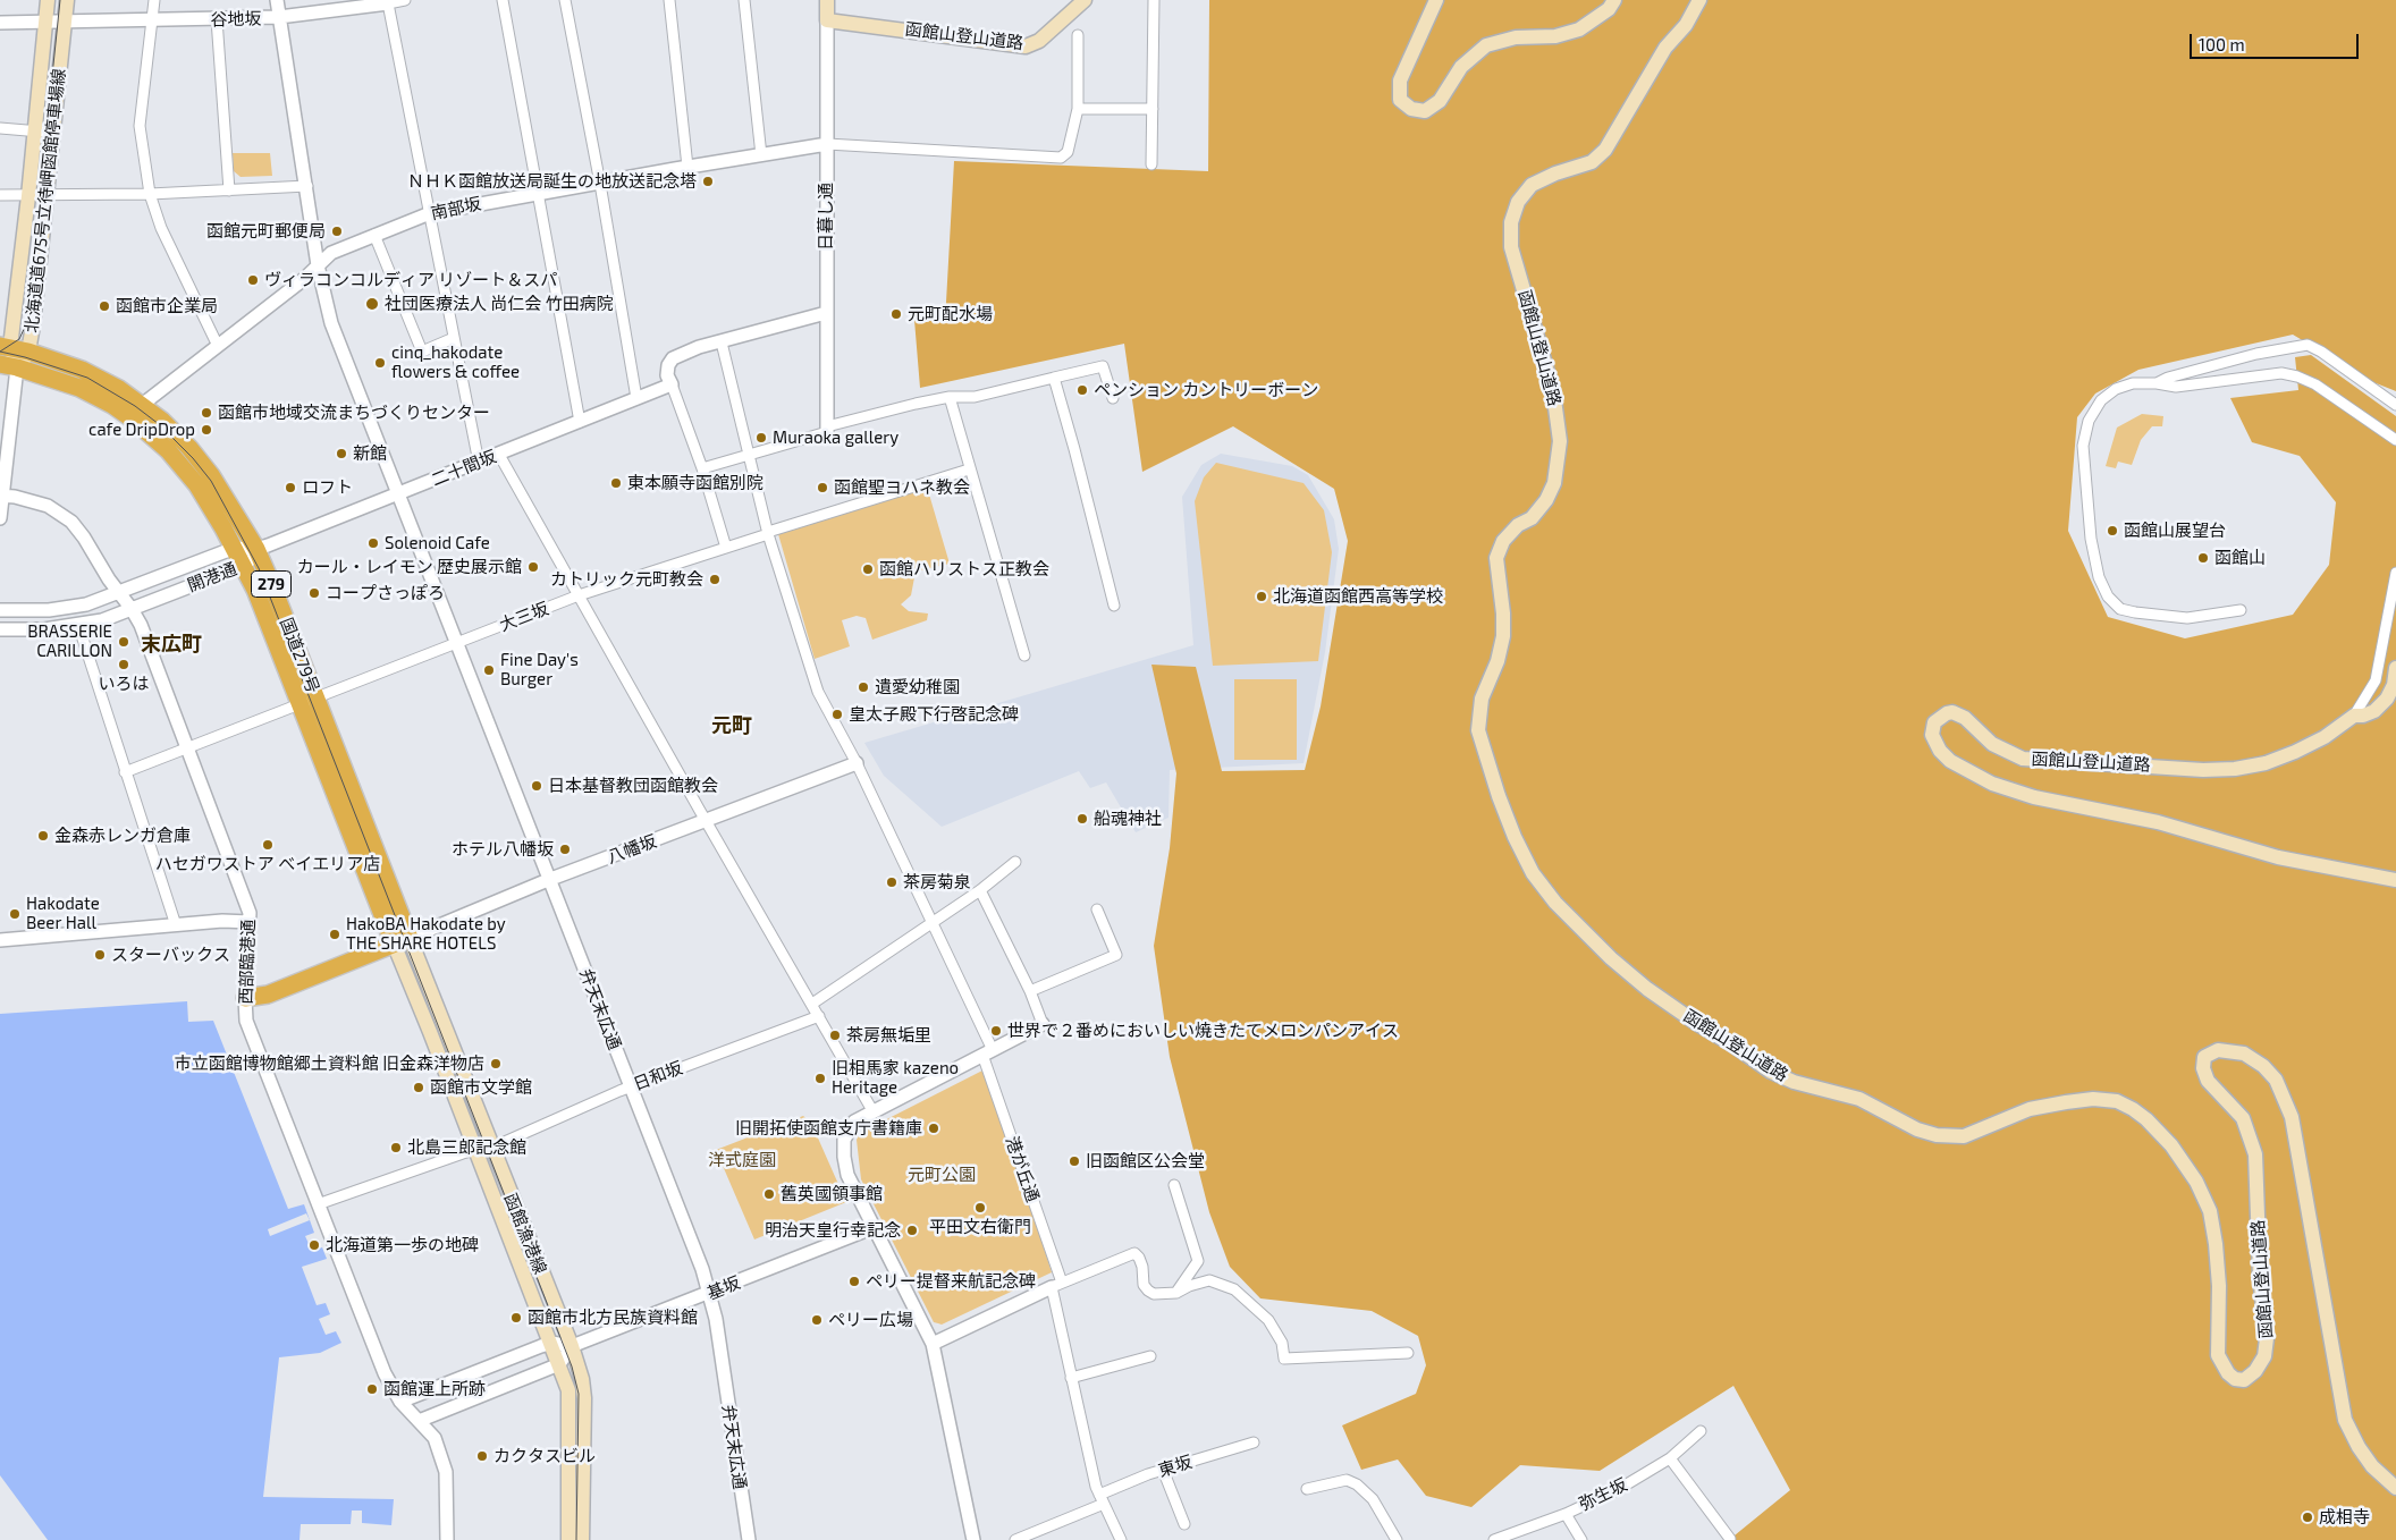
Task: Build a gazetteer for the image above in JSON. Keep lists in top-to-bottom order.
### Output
{
  "streets": {
    "highway": ["279", "国道279号"],
    "main road": [
      "函館山登山道路",
      "北海道道675号立待岬函館停車場線",
      "日暮し通",
      "函館漁港線"
    ],
    "street": [
      "谷地坂",
      "南部坂",
      "二十間坂",
      "開港通",
      "大三坂",
      "八幡坂",
      "西部臨港通",
      "弁天末広通",
      "日和坂",
      "港が丘通",
      "基坂",
      "東坂",
      "弥生坂"
    ]
  },
  "crossings": [
    ["谷地坂", "北海道道675号立待岬函館停車場線"],
    ["谷地坂", "弁天末広通"],
    ["函館山登山道路", "日暮し通"],
    ["北海道道675号立待岬函館停車場線", "国道279号"],
    ["南部坂", "日暮し通"],
    ["南部坂", "国道279号"],
    ["南部坂", "弁天末広通"],
    ["二十間坂", "開港通"],
    ["二十間坂", "国道279号"],
    ["二十間坂", "弁天末広通"],
    ["開港通", "国道279号"],
    ["開港通", "西部臨港通"],
    ["大三坂", "国道279号"],
    ["大三坂", "西部臨港通"],
    ["大三坂", "弁天末広通"],
    ["大三坂", "港が丘通"],
    ["国道279号", "八幡坂"],
    ["国道279号", "函館漁港線"],
    ["八幡坂", "弁天末広通"],
    ["八幡坂", "港が丘通"],
    ["八幡坂", "函館漁港線"],
    ["西部臨港通", "日和坂"],
    ["弁天末広通", "日和坂"],
    ["弁天末広通", "基坂"],
    ["日和坂", "函館漁港線"],
    ["港が丘通", "東坂"],
    ["函館漁港線", "基坂"]
  ],
  "districts": ["末広町", "元町"],
  "parks": ["洋式庭園", "元町公園"],
  "places": [
    "ＮＨＫ函館放送局誕生の地放送記念塔",
    "函館元町郵便局",
    "ヴィラコンコルディア リゾート＆スパ",
    "社団医療法人 尚仁会 竹田病院",
    "函館市企業局",
    "元町配水場",
    "cinq_hakodate flowers & coffee",
    "ペンション カントリーボーン",
    "函館市地域交流まちづくりセンター",
    "cafe DripDrop",
    "Muraoka gallery",
    "新館",
    "東本願寺函館別院",
    "ロフト",
    "函館聖ヨハネ教会",
    "函館山展望台",
    "Solenoid Cafe",
    "函館山",
    "カール・レイモン 歴史展示館",
    "函館ハリストス正教会",
    "カトリック元町教会",
    "コープさっぽろ",
    "北海道函館西高等学校",
    "BRASSERIE CARILLON",
    "いろは",
    "Fine Day's Burger",
    "遺愛幼稚園",
    "皇太子殿下行啓記念碑",
    "日本基督教団函館教会",
    "船魂神社",
    "金森赤レンガ倉庫",
    "ハセガワストア べイエリア店",
    "ホテル八幡坂",
    "茶房菊泉",
    "Hakodate Beer Hall",
    "HakoBA Hakodate by THE SHARE HOTELS",
    "スターバックス",
    "世界で２番めにおいしい焼きたてメロンパンアイス",
    "茶房無垢里",
    "市立函館博物館郷土資料館 旧金森洋物店",
    "旧相馬家 kazeno Heritage",
    "函館市文学館",
    "旧開拓使函館支庁書籍庫",
    "北島三郎記念館",
    "旧函館区公会堂",
    "舊英國領事館",
    "平田文右衛門",
    "明治天皇行幸記念",
    "北海道第一歩の地碑",
    "ペリー提督来航記念碑",
    "函館市北方民族資料館",
    "ペリー広場",
    "函館運上所跡",
    "カクタスビル",
    "成相寺"
  ],
  "scale_bar": "100 m"
}
